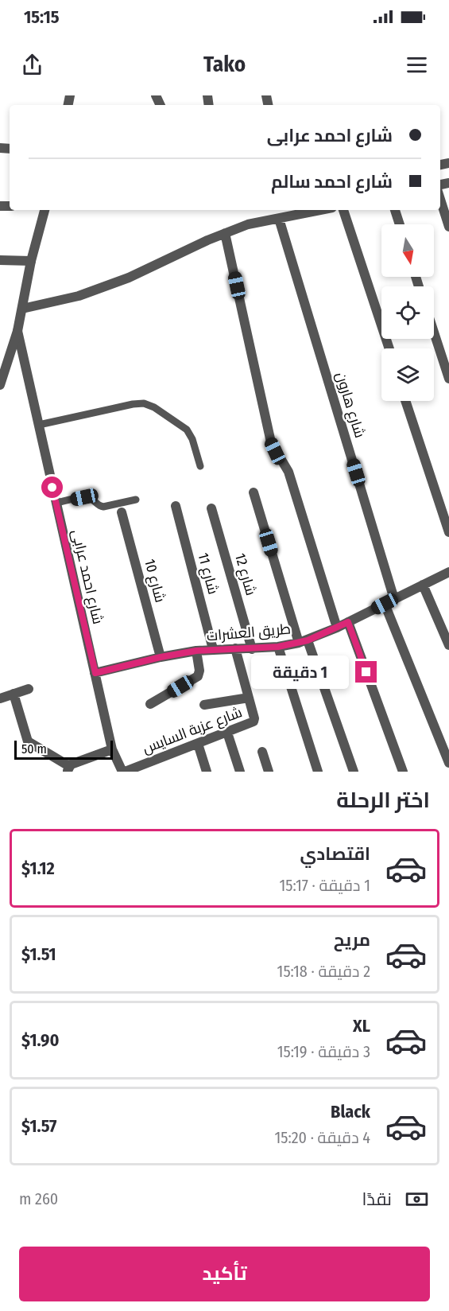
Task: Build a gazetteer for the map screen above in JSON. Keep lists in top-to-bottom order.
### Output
{
  "streets": {
    "street": [
      "شارع هارون",
      "شارع 11",
      "شارع 12",
      "شارع احمد عرابى",
      "شارع 10",
      "طريق العشرات",
      "شارع عزبة السايس"
    ]
  },
  "crossings": [
    ["شارع هارون", "طريق العشرات"],
    ["شارع 11", "طريق العشرات"],
    ["شارع 12", "طريق العشرات"],
    ["شارع احمد عرابى", "طريق العشرات"],
    ["شارع احمد عرابى", "شارع عزبة السايس"],
    ["شارع 10", "طريق العشرات"],
    ["طريق العشرات", "شارع عزبة السايس"]
  ],
  "scale_bar": "50 m",
  "north": "bottom",
  "page": {
    "status": "15:15",
    "header": "Tako",
    "banner": ["شارع احمد عرابى", "شارع احمد سالم"],
    "bubble": "1 دقيقة",
    "scale": "50 m",
    "heading": "اختر الرحلة",
    "list": [
      {
        "name": "اقتصادي",
        "note": "1 دقيقة · 15:17",
        "value": "$1.12"
      },
      {
        "name": "مريح",
        "note": "2 دقيقة · 15:18",
        "value": "$1.51"
      },
      {
        "name": "XL",
        "note": "3 دقيقة · 15:19",
        "value": "$1.90"
      },
      {
        "name": "Black",
        "note": "4 دقيقة · 15:20",
        "value": "$1.57"
      }
    ],
    "pay": ["نقدًا", "260 m"],
    "buttons": "تأكيد"
  }
}
